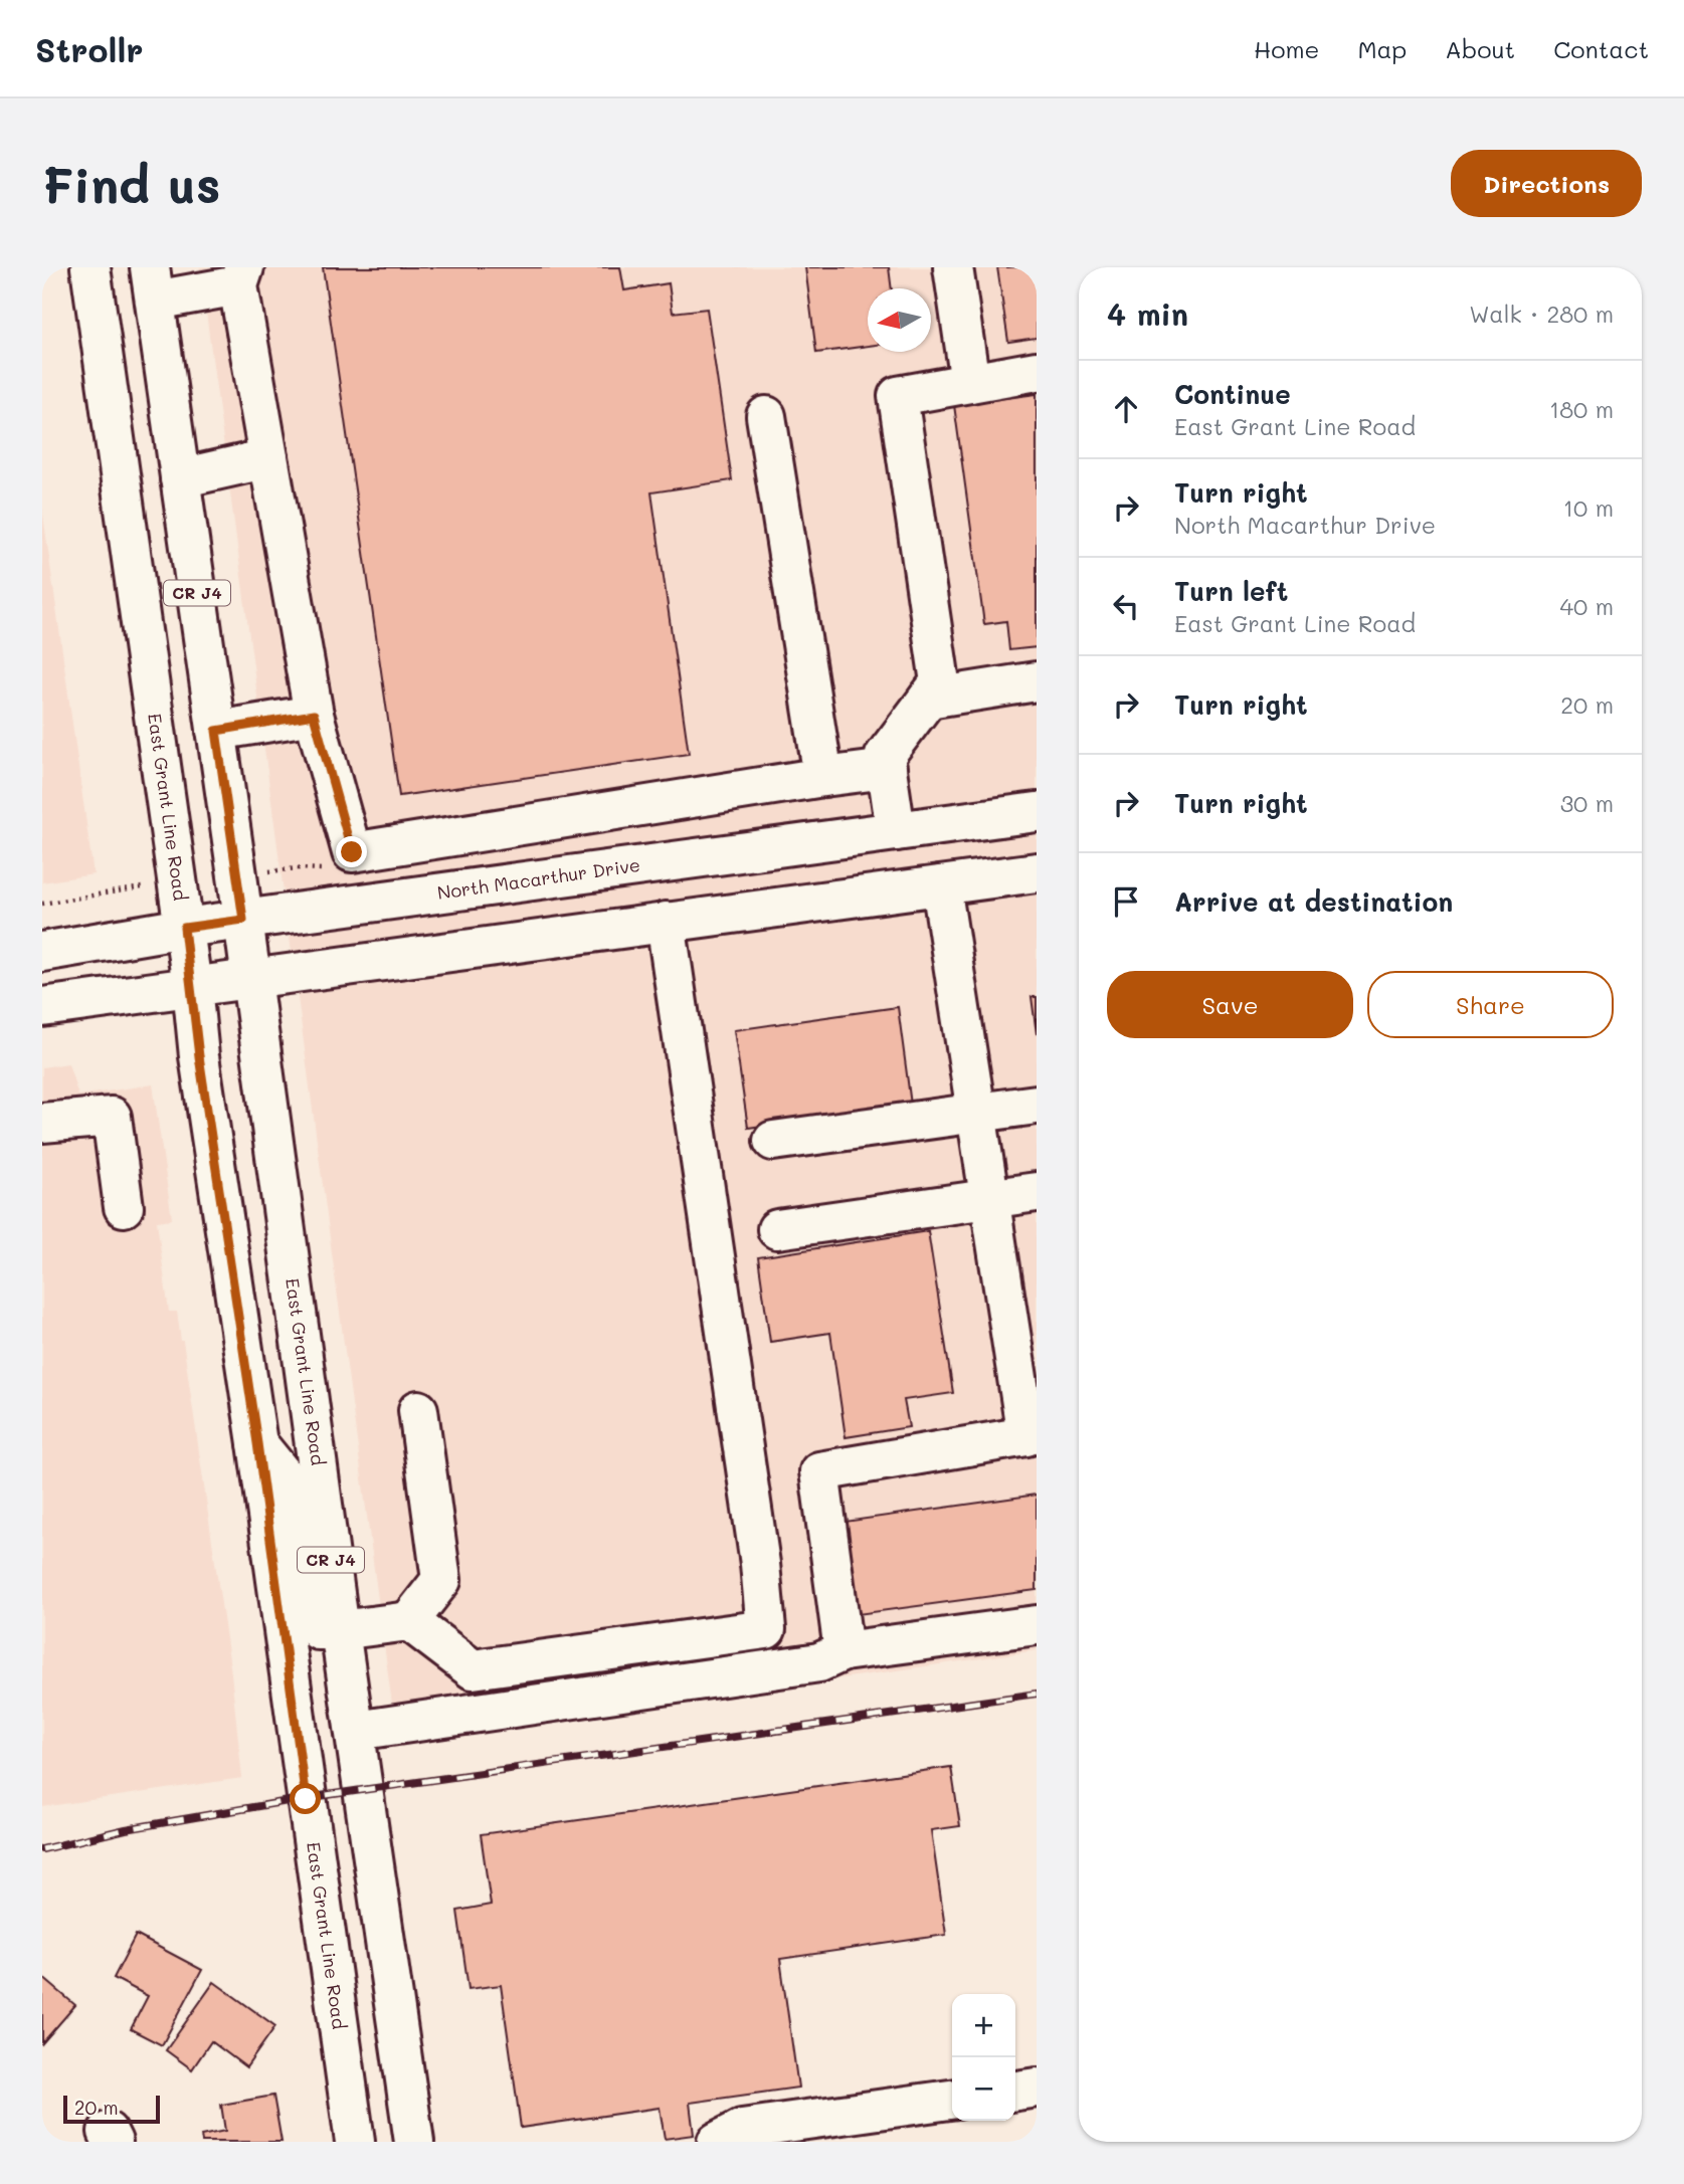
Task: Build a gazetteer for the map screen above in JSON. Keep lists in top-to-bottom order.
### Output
{
  "streets": {
    "main road": ["CR J4", "East Grant Line Road", "North Macarthur Drive"]
  },
  "crossings": [
    ["East Grant Line Road", "North Macarthur Drive"]
  ],
  "scale_bar": "20 m",
  "north": "left",
  "page": {
    "header": "Strollr",
    "nav": [
      "Home",
      "Map",
      "About",
      "Contact"
    ],
    "buttons": [
      "Directions",
      ["Save", "Share"]
    ],
    "title": "Find us",
    "heading": ["4 min", "Walk · 280 m"],
    "list": [
      ["Continue", "East Grant Line Road", "180 m"],
      ["Turn right", "North Macarthur Drive", "10 m"],
      ["Turn left", "East Grant Line Road", "40 m"],
      ["Turn right", "20 m"],
      ["Turn right", "30 m"],
      "Arrive at destination"
    ],
    "map_buttons": ["+", "−"],
    "scale": "20 m"
  }
}
